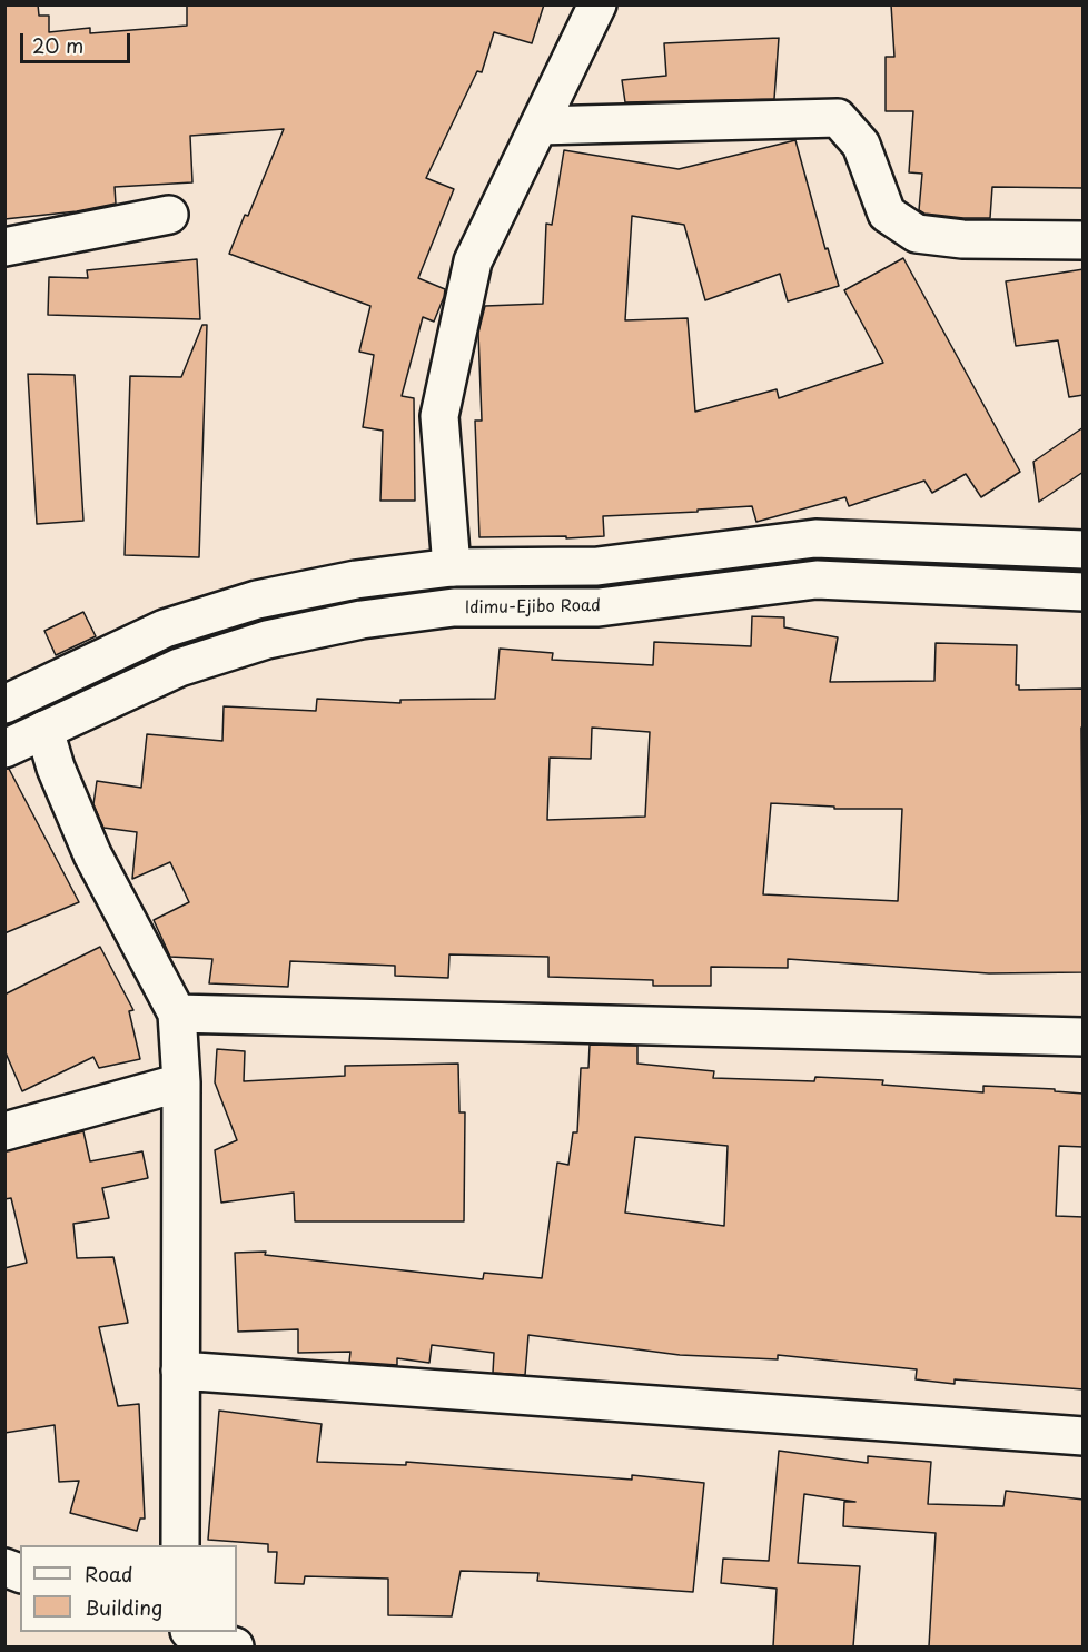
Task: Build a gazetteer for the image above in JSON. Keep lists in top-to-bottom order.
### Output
{
  "streets": {
    "street": ["Idimu-Ejibo Road"]
  },
  "legend": ["Road", "Building"],
  "scale_bar": "20 m"
}
